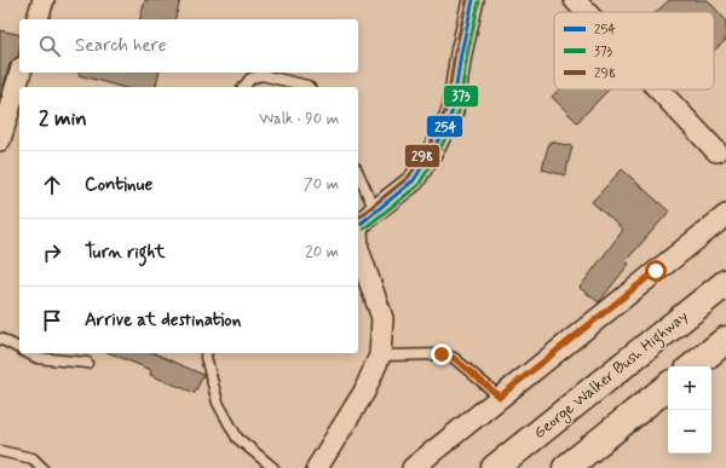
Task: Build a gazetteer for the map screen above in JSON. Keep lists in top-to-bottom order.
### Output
{
  "streets": {
    "highway": ["George Walker Bush Highway"]
  },
  "lines": ["transit line 254", "transit line 298", "transit line 373"],
  "legend": ["254", "373", "298"],
  "page": {
    "search": "Search here",
    "heading": ["2 min", "Walk · 90 m"],
    "list": [
      ["Continue", "70 m"],
      ["Turn right", "20 m"],
      "Arrive at destination"
    ],
    "map_buttons": ["+", "−"]
  }
}
